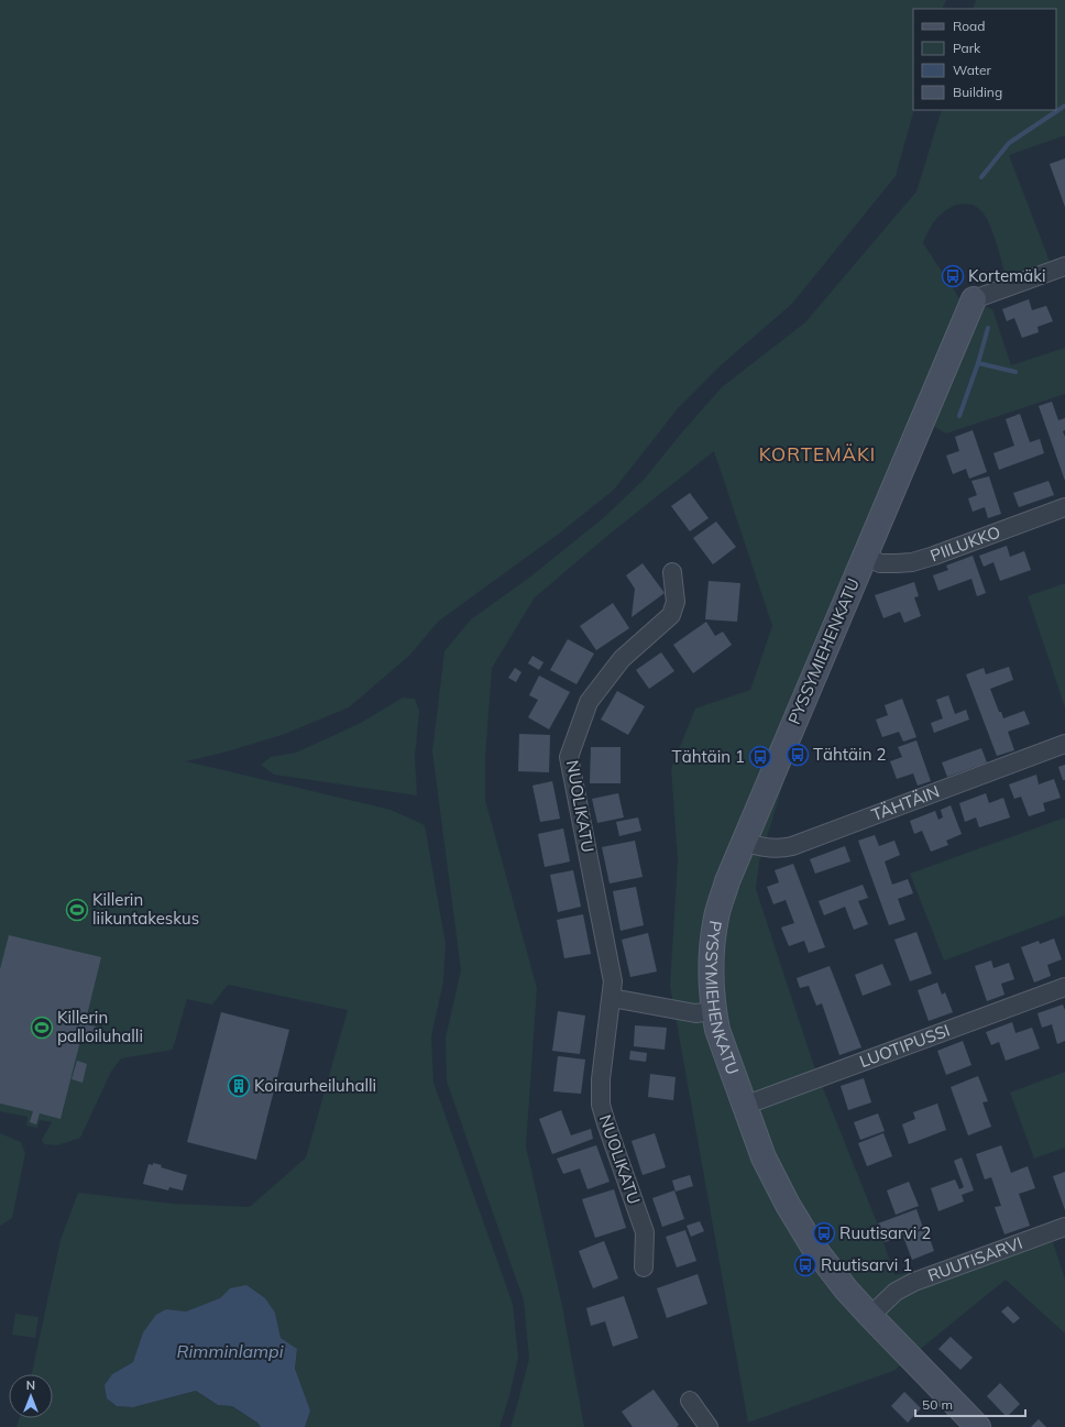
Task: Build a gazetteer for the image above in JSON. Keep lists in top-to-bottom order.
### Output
{
  "streets": {
    "street": [
      "PIILUKKO",
      "PYSSYMIEHENKATU",
      "TÄHTÄIN",
      "NUOLIKATU",
      "LUOTIPUSSI",
      "RUUTISARVI"
    ]
  },
  "crossings": [
    ["PIILUKKO", "PYSSYMIEHENKATU"],
    ["PYSSYMIEHENKATU", "TÄHTÄIN"],
    ["PYSSYMIEHENKATU", "LUOTIPUSSI"],
    ["PYSSYMIEHENKATU", "RUUTISARVI"]
  ],
  "districts": ["KORTEMÄKI"],
  "water": ["Rimminlampi"],
  "places": {
    "bus stop": [
      "Kortemäki",
      "Tähtäin 2",
      "Tähtäin 1",
      "Ruutisarvi 2",
      "Ruutisarvi 1"
    ],
    "sports": ["Killerin liikuntakeskus", "Killerin palloiluhalli"],
    "building": ["Koiraurheiluhalli"]
  },
  "legend": [
    "Road",
    "Park",
    "Water",
    "Building"
  ],
  "scale_bar": "50 m",
  "north": "top"
}
